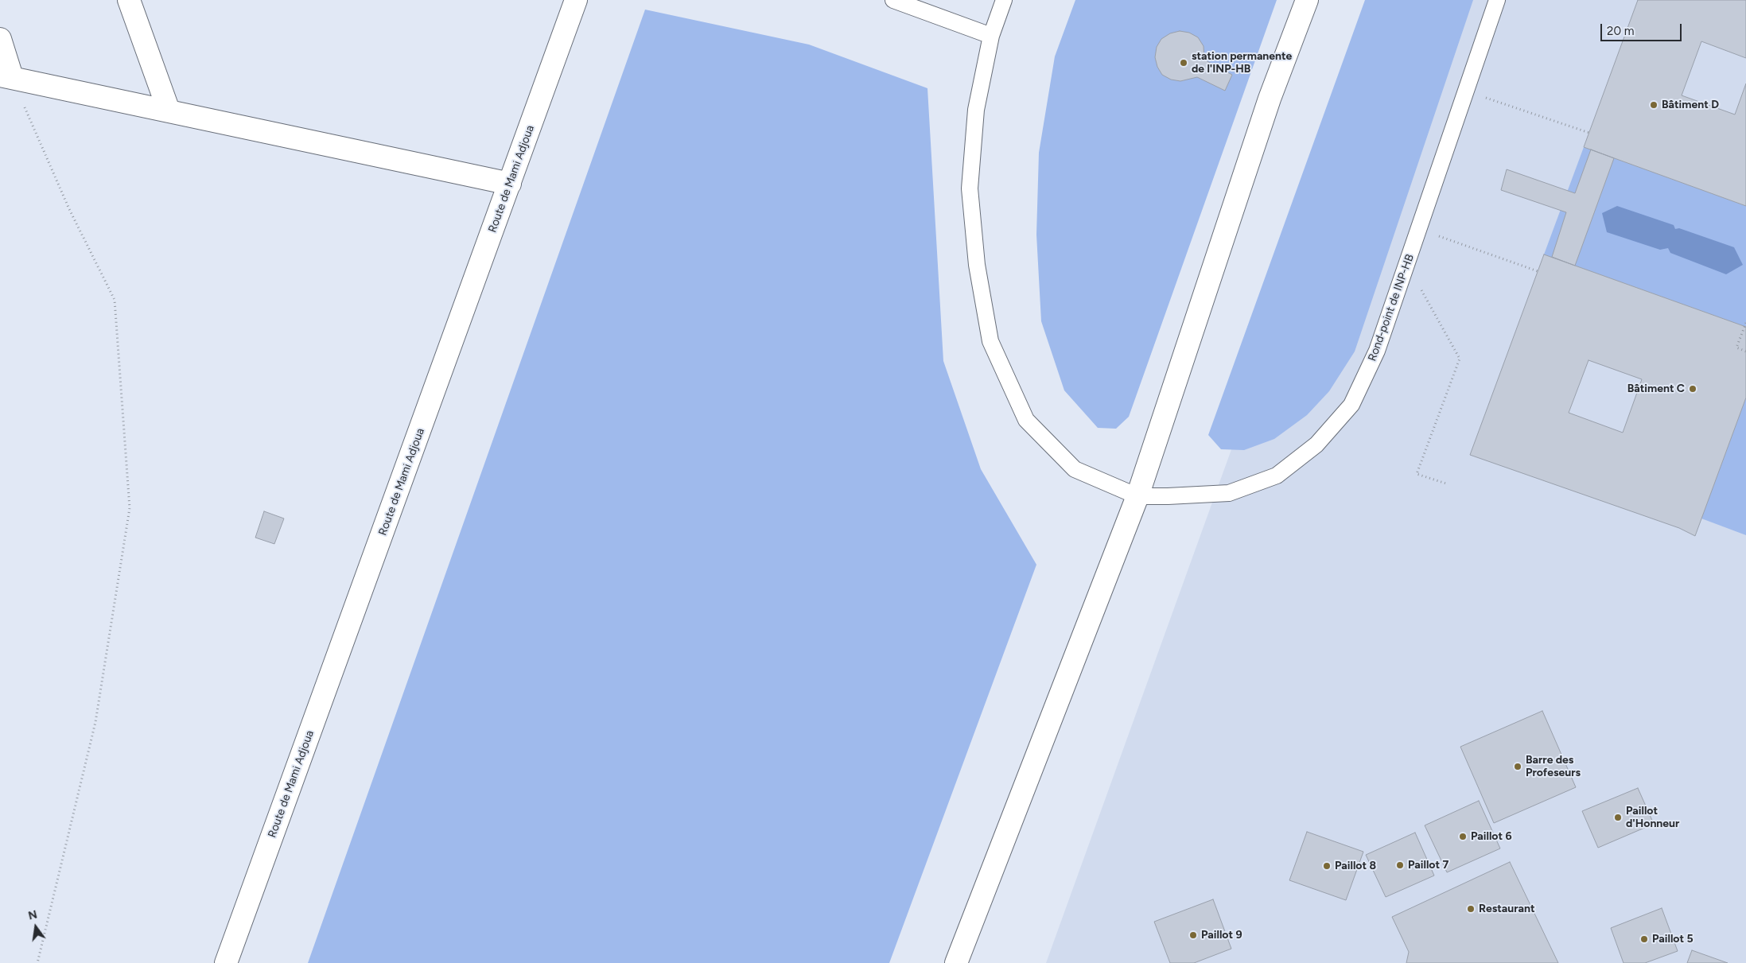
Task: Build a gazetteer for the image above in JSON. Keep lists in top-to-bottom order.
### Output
{
  "streets": {
    "street": ["Route de Mami Adjoua"],
    "lane": ["Rond-point de INP-HB"]
  },
  "places": [
    "station permanente de l'INP-HB",
    "Bâtiment D",
    "Bâtiment C",
    "Barre des Profeseurs",
    "Paillot d'Honneur",
    "Paillot 6",
    "Paillot 7",
    "Paillot 8",
    "Restaurant",
    "Paillot 9",
    "Paillot 5"
  ],
  "scale_bar": "20 m",
  "north": "top"
}
